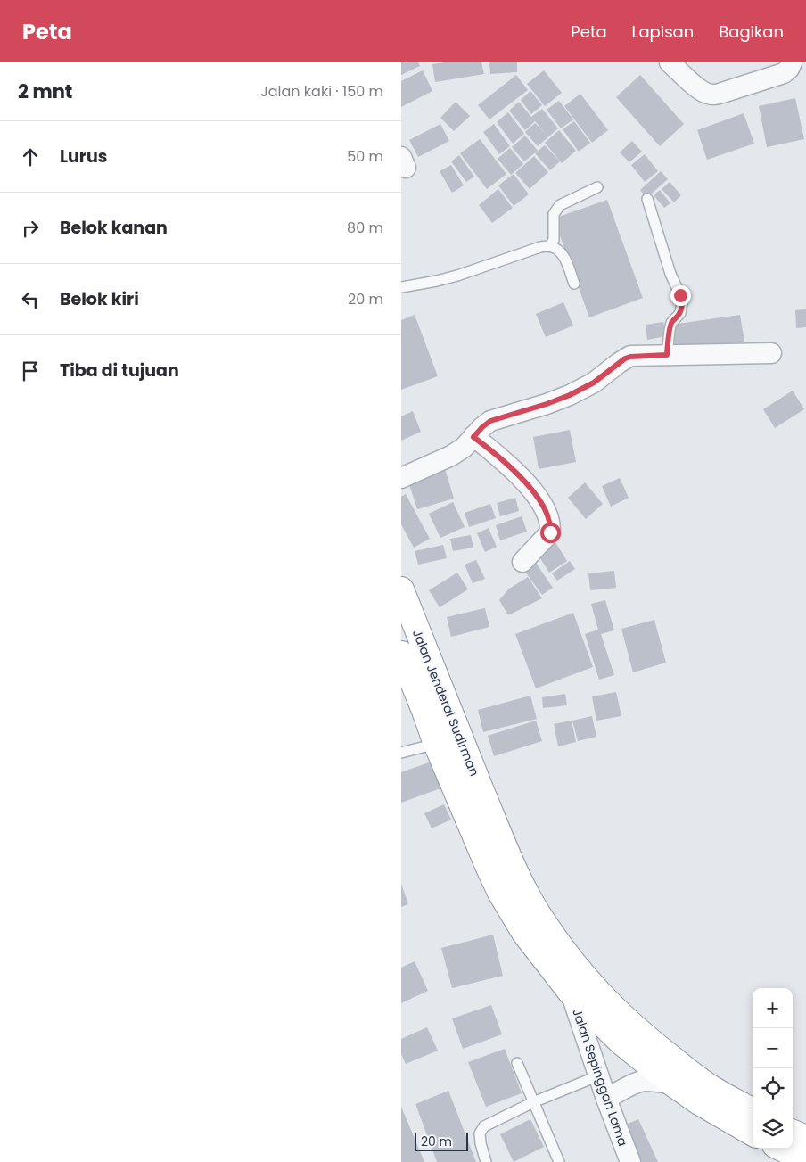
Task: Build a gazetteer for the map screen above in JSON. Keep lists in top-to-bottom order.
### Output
{
  "streets": {
    "highway": ["Jalan Jenderal Sudirman"],
    "street": ["Jalan Sepinggan Lama"]
  },
  "crossings": [
    ["Jalan Jenderal Sudirman", "Jalan Sepinggan Lama"]
  ],
  "scale_bar": "20 m",
  "page": {
    "header": "Peta",
    "nav": ["Peta", "Lapisan", "Bagikan"],
    "heading": ["2 mnt", "Jalan kaki · 150 m"],
    "list": [
      ["Lurus", "50 m"],
      ["Belok kanan", "80 m"],
      ["Belok kiri", "20 m"],
      "Tiba di tujuan"
    ],
    "map_buttons": ["+", "−"],
    "scale": "20 m"
  }
}
